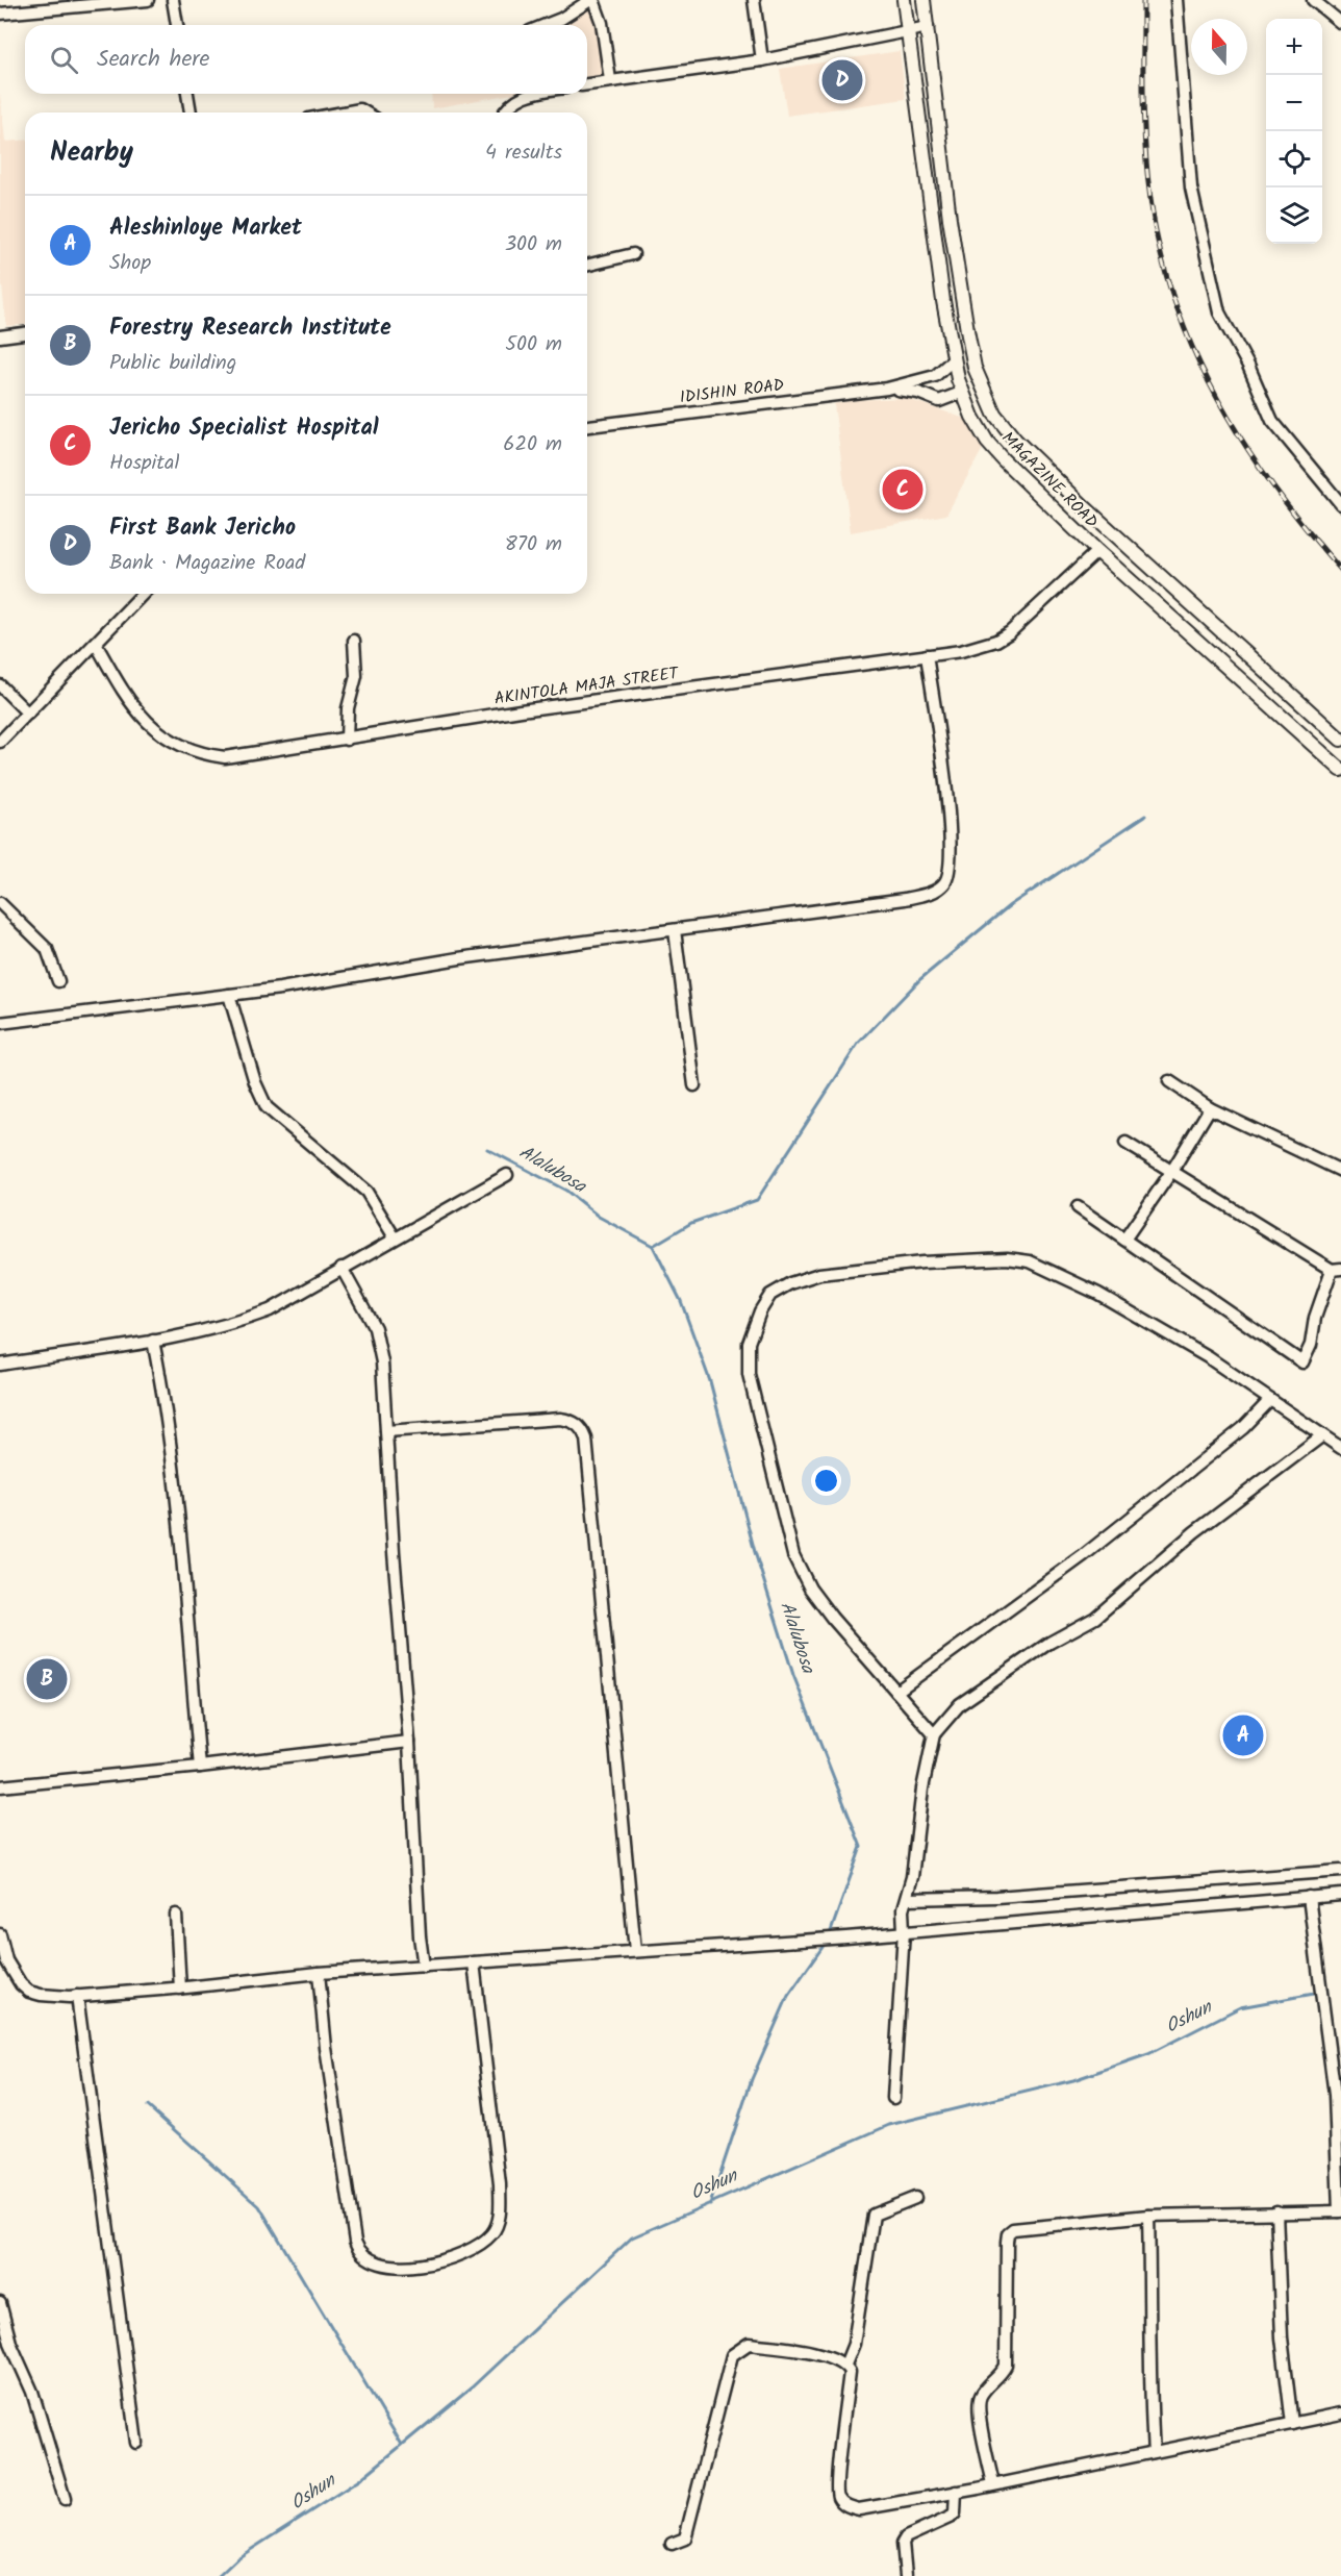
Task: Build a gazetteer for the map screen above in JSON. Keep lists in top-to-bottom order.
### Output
{
  "streets": {
    "main road": ["MAGAZINE ROAD"],
    "street": ["IDISHIN ROAD", "AKINTOLA MAJA STREET"]
  },
  "crossings": [
    ["MAGAZINE ROAD", "AKINTOLA MAJA STREET"]
  ],
  "water": ["Alalubosa", "Oshun"],
  "north": "top",
  "page": {
    "map_buttons": ["+", "−"],
    "search": "Search here",
    "pins": [
      "D",
      "C",
      "B",
      "A"
    ],
    "heading": ["Nearby", "4 results"],
    "list": [
      {
        "mark": "A",
        "name": "Aleshinloye Market",
        "note": "Shop",
        "value": "300 m"
      },
      {
        "mark": "B",
        "name": "Forestry Research Institute",
        "note": "Public building",
        "value": "500 m"
      },
      {
        "mark": "C",
        "name": "Jericho Specialist Hospital",
        "note": "Hospital",
        "value": "620 m"
      },
      {
        "mark": "D",
        "name": "First Bank Jericho",
        "note": "Bank · Magazine Road",
        "value": "870 m"
      }
    ]
  }
}
